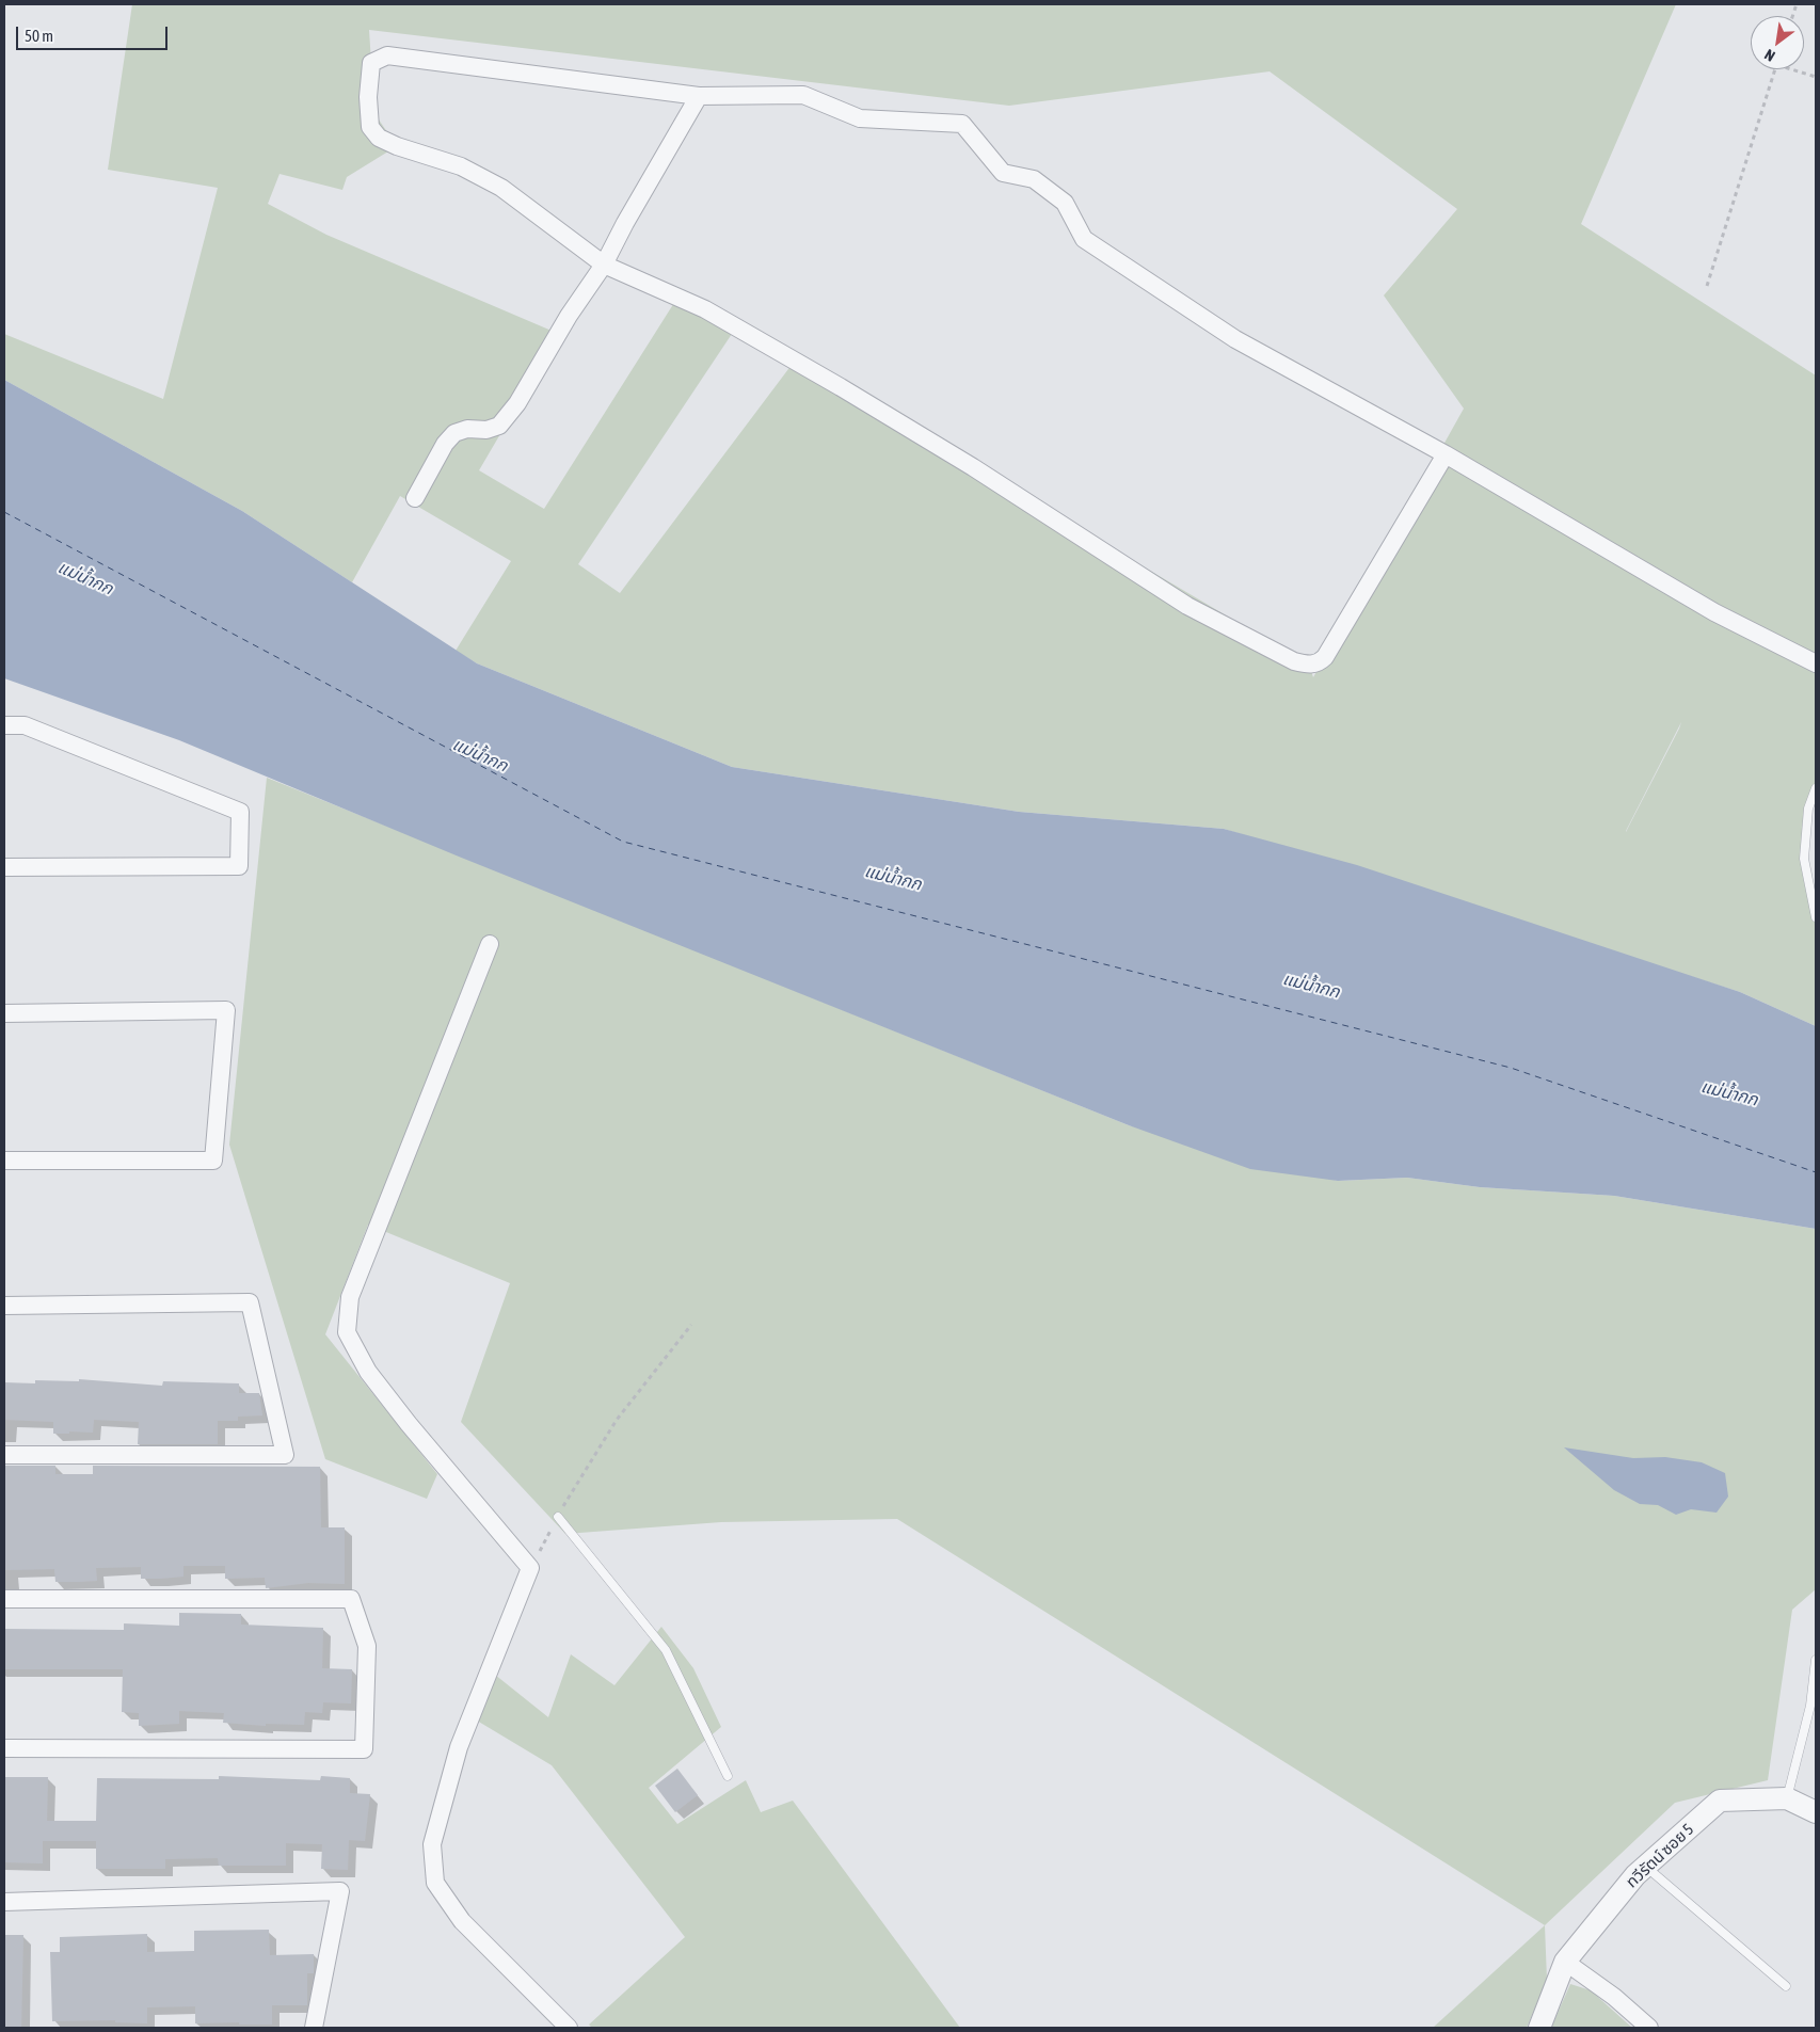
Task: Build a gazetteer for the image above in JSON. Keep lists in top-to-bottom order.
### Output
{
  "streets": {
    "street": ["ทวีรัตน์ ซอย 5"]
  },
  "water": ["แม่น้ำกก"],
  "scale_bar": "50 m",
  "north": "bottom left"
}
